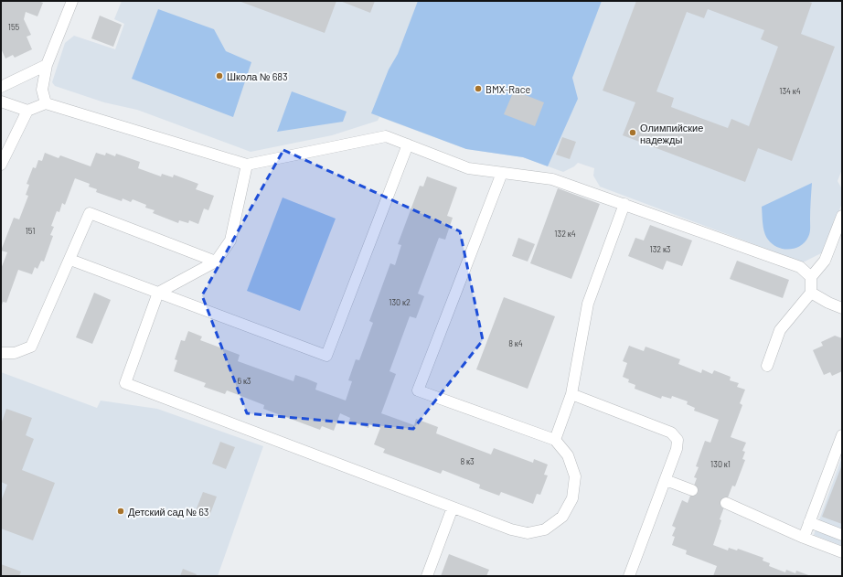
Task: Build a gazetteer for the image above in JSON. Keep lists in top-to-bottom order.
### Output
{
  "places": [
    "Школа № 683",
    "BMX-Race",
    "Олимпийские надежды",
    "Детский сад № 63"
  ],
  "house_numbers": [
    "155",
    "134 к4",
    "151",
    "132 к4",
    "132 к3",
    "130 к2",
    "8 к4",
    "6 к3",
    "8 к3",
    "130 к1"
  ]
}
